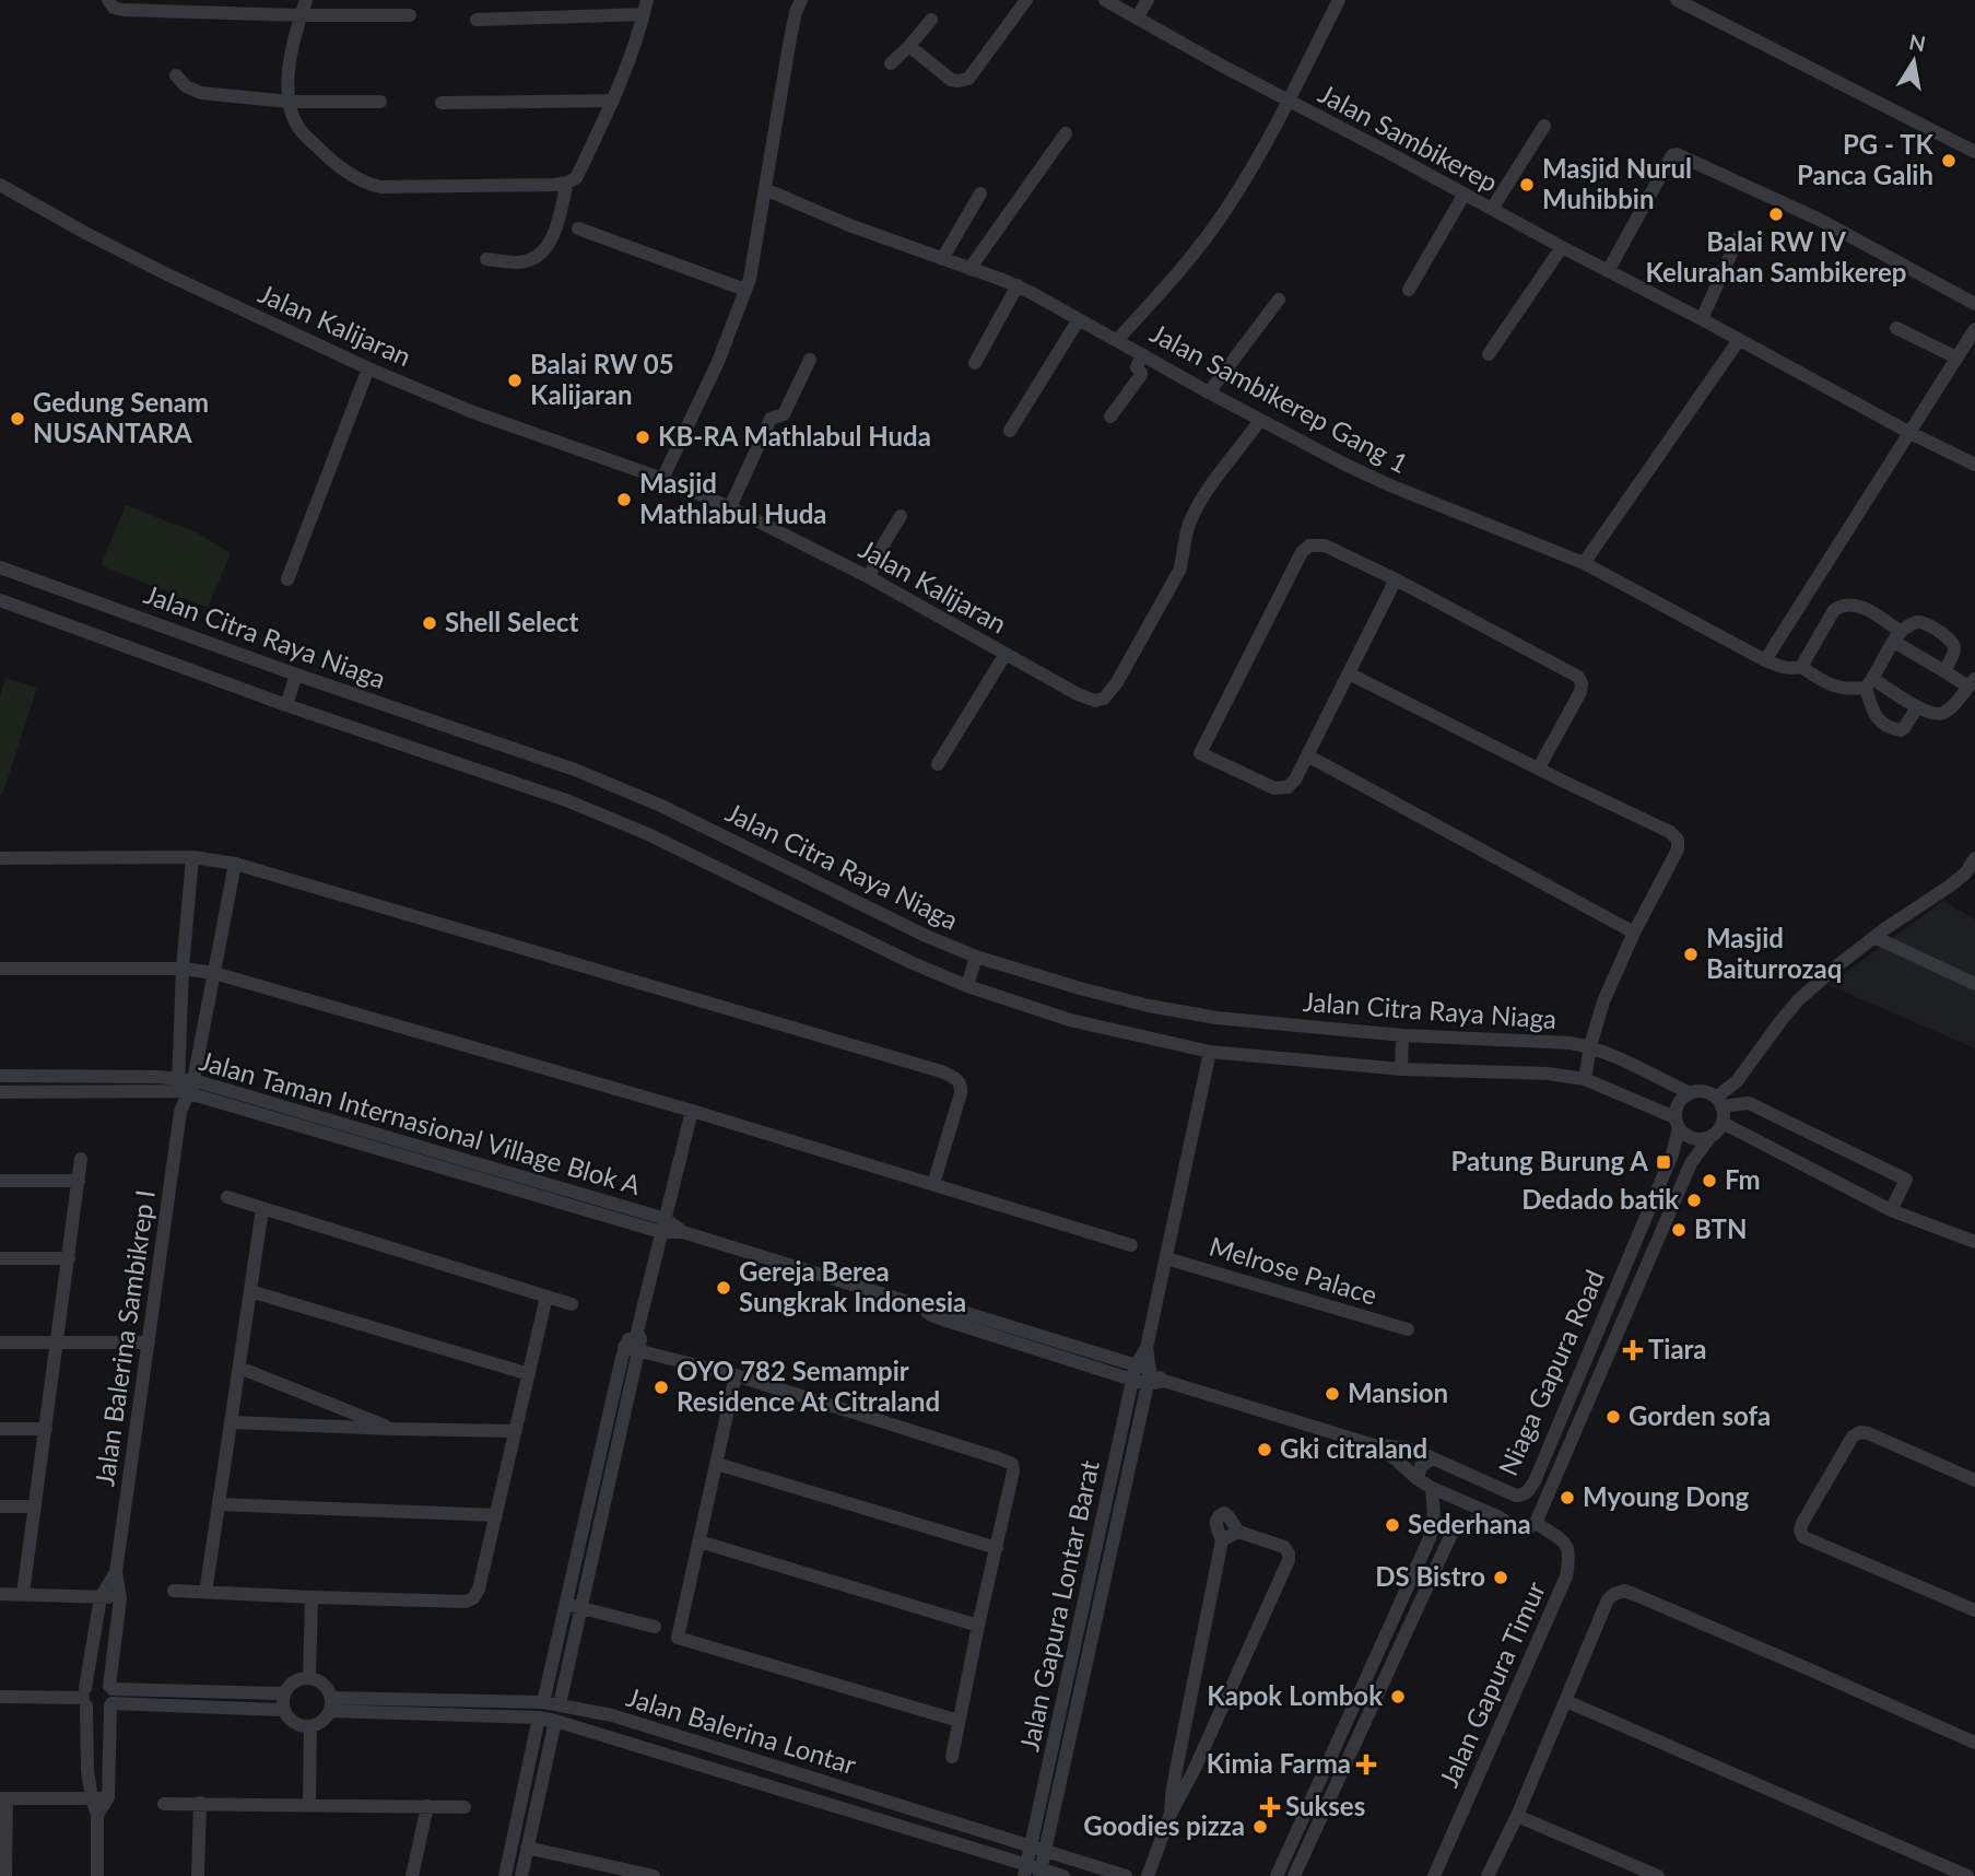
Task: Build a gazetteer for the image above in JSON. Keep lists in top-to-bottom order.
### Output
{
  "streets": {
    "street": [
      "Jalan Sambikerep",
      "Jalan Kalijaran",
      "Jalan Sambikerep Gang 1",
      "Jalan Citra Raya Niaga",
      "Jalan Taman Internasional Village Blok A",
      "Melrose Palace",
      "Jalan Balerina Sambikrep I",
      "Niaga Gapura Road",
      "Jalan Gapura Lontar Barat",
      "Jalan Gapura Timur",
      "Jalan Balerina Lontar"
    ]
  },
  "crossings": [
    ["Jalan Kalijaran", "Jalan Sambikerep Gang 1"],
    ["Jalan Citra Raya Niaga", "Niaga Gapura Road"],
    ["Jalan Citra Raya Niaga", "Jalan Gapura Lontar Barat"],
    ["Jalan Taman Internasional Village Blok A", "Jalan Balerina Sambikrep I"],
    ["Jalan Taman Internasional Village Blok A", "Jalan Gapura Lontar Barat"],
    ["Melrose Palace", "Jalan Gapura Lontar Barat"],
    ["Niaga Gapura Road", "Jalan Gapura Timur"],
    ["Jalan Gapura Lontar Barat", "Jalan Balerina Lontar"]
  ],
  "places": {
    "other": [
      "PG - TK Panca Galih",
      "Masjid Nurul Muhibbin",
      "Balai RW IV Kelurahan Sambikerep",
      "Balai RW 05 Kalijaran",
      "Gedung Senam NUSANTARA",
      "KB-RA Mathlabul Huda",
      "Masjid Mathlabul Huda",
      "Shell Select",
      "Masjid Baiturrozaq",
      "Fm",
      "Dedado batik",
      "BTN",
      "Gereja Berea Sungkrak Indonesia",
      "OYO 782 Semampir Residence At Citraland",
      "Mansion",
      "Gorden sofa",
      "Gki citraland",
      "Myoung Dong",
      "Sederhana",
      "DS Bistro",
      "Kapok Lombok",
      "Goodies pizza"
    ],
    "transit": ["Patung Burung A"],
    "health": ["Tiara", "Kimia Farma", "Sukses"]
  },
  "north": "top"
}
